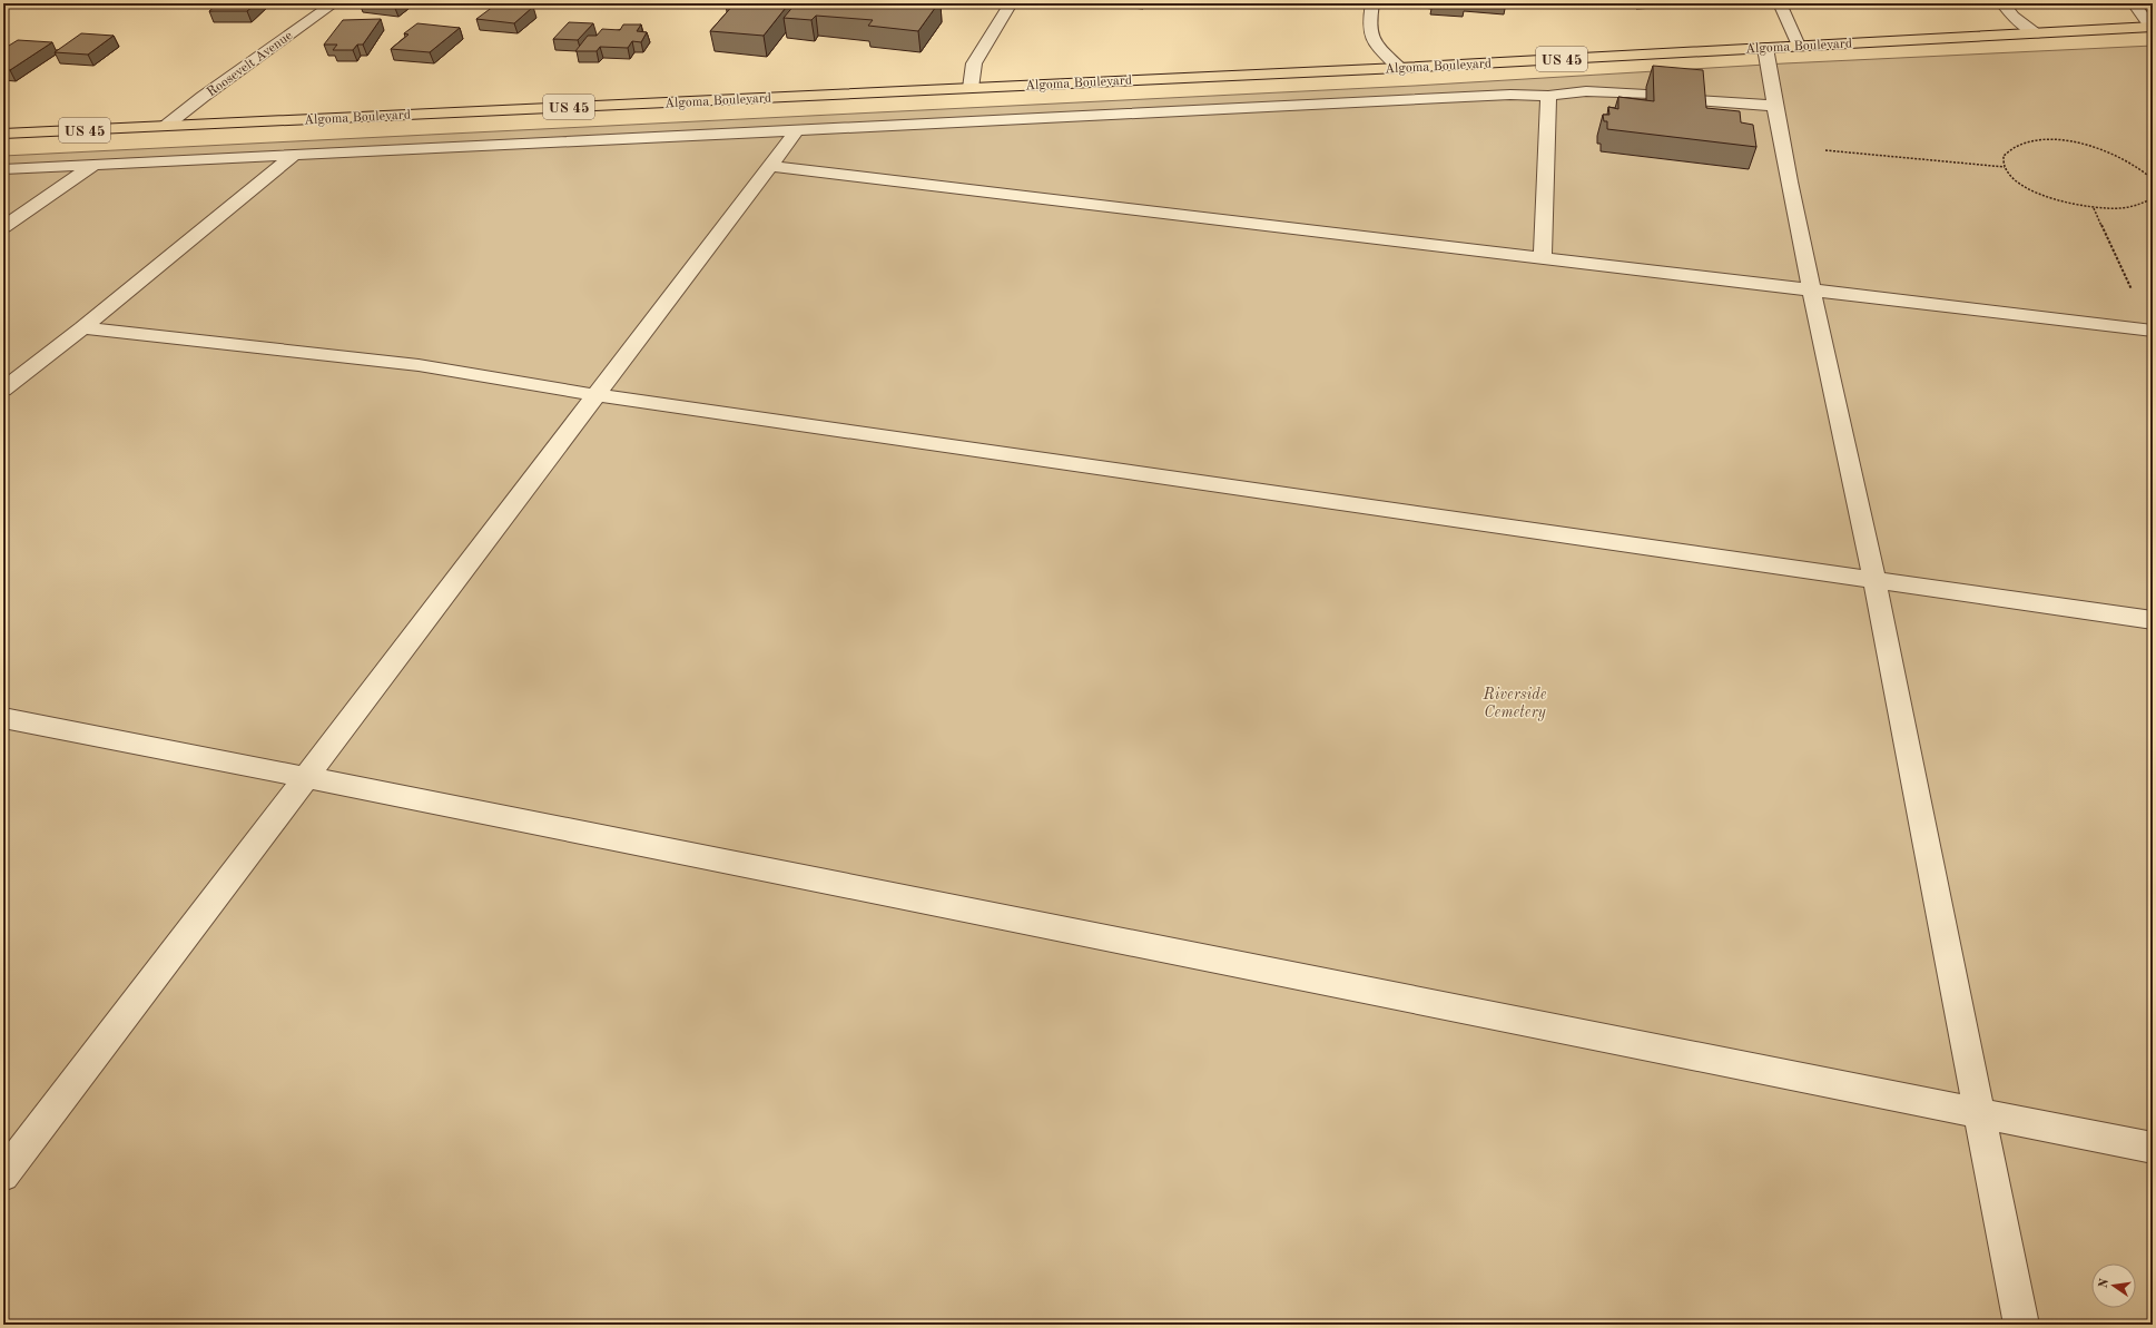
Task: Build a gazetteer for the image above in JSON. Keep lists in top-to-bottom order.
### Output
{
  "streets": {
    "main road": ["Algoma Boulevard", "US 45"],
    "street": ["Roosevelt Avenue"]
  },
  "crossings": [
    ["Algoma Boulevard", "Roosevelt Avenue"]
  ],
  "parks": ["Riverside Cemetery"],
  "north": "left"
}
